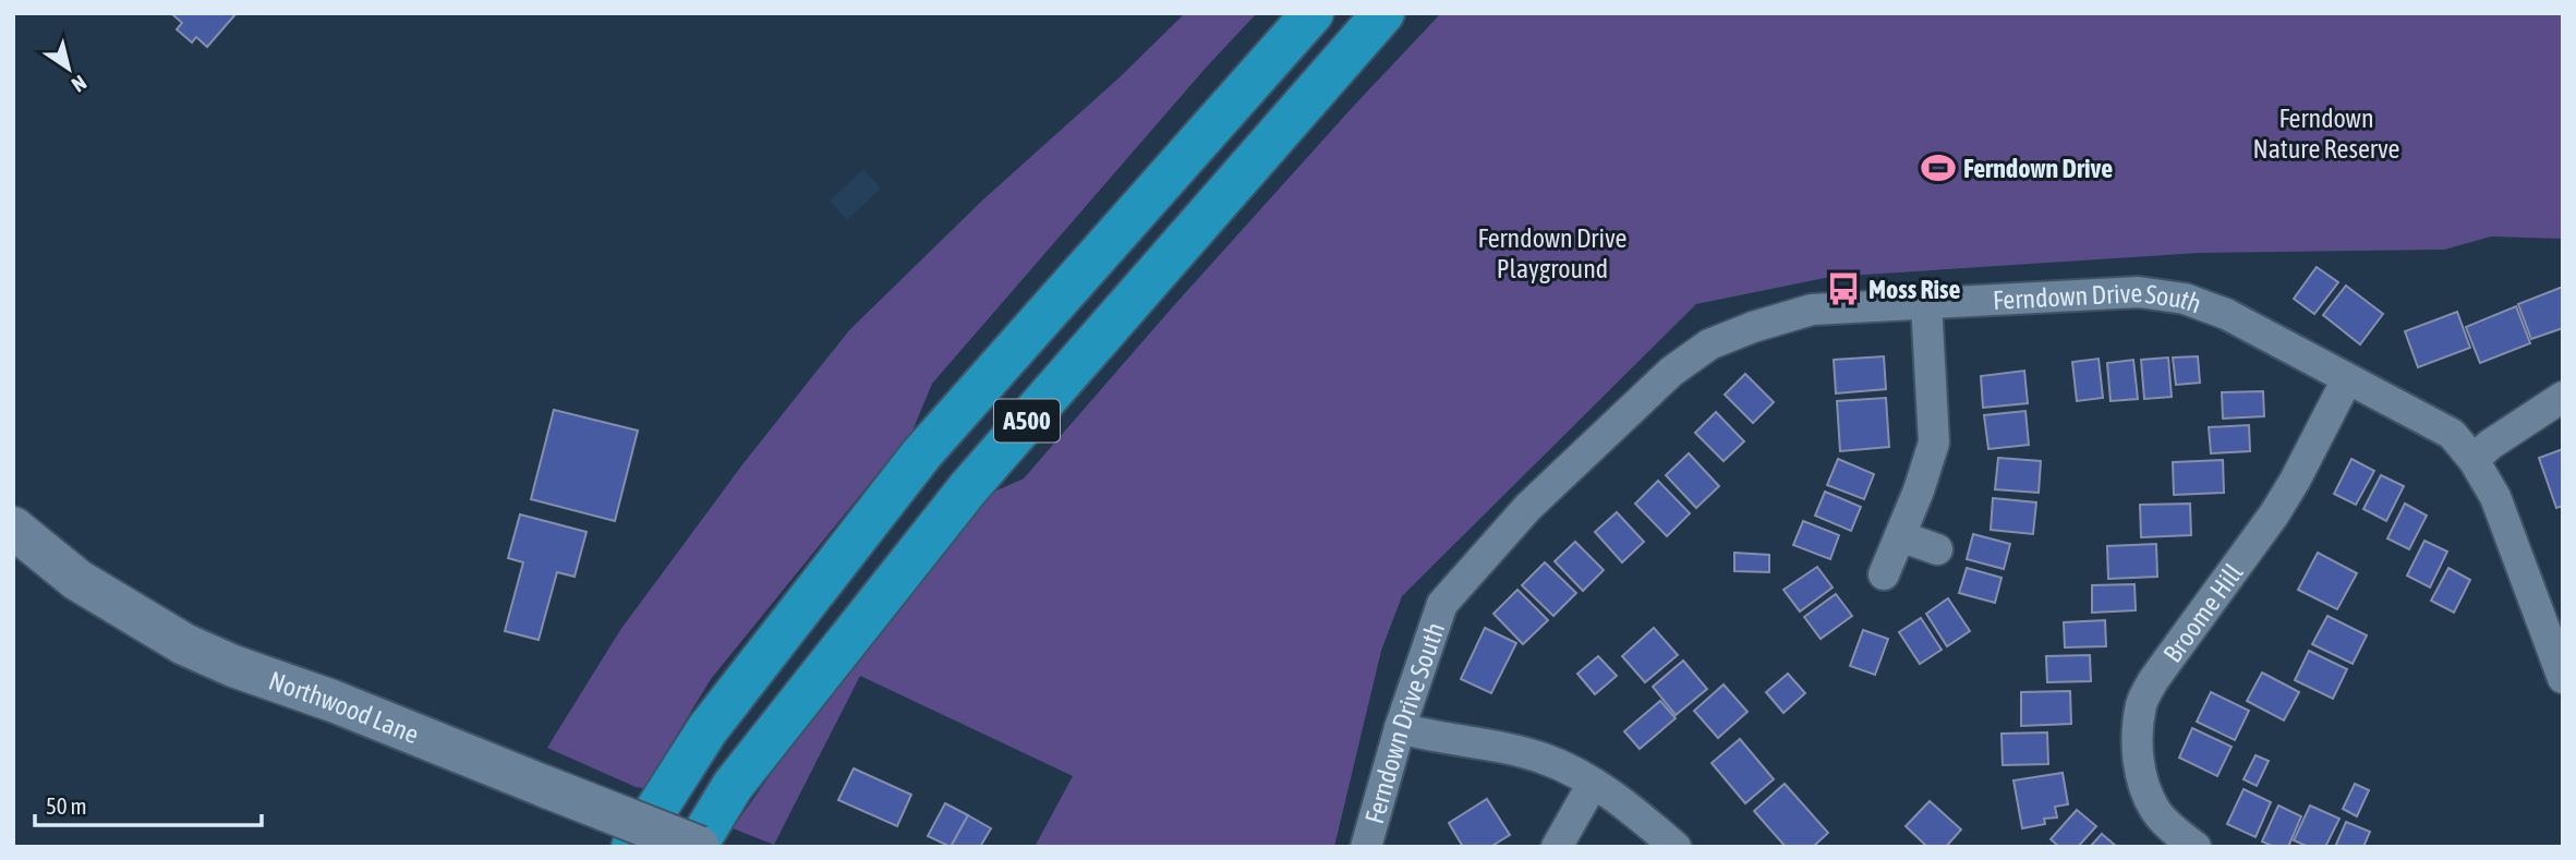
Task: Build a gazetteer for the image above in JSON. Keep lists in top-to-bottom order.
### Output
{
  "streets": {
    "highway": ["A500"],
    "street": ["Ferndown Drive South", "Broome Hill", "Northwood Lane"]
  },
  "crossings": [
    ["Ferndown Drive South", "Broome Hill"],
    ["A500", "Northwood Lane"]
  ],
  "parks": ["Ferndown Nature Reserve", "Ferndown Drive Playground"],
  "places": {
    "sports": ["Ferndown Drive"],
    "bus stop": ["Moss Rise"]
  },
  "scale_bar": "50 m",
  "north": "bottom right"
}
